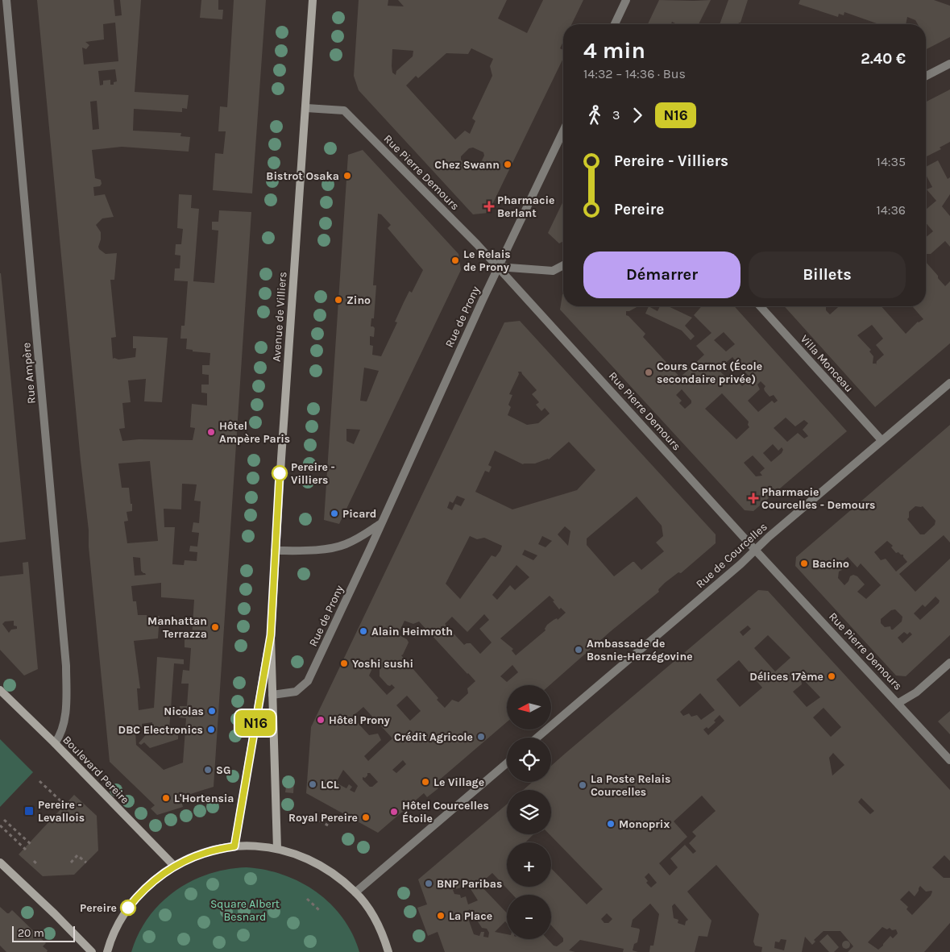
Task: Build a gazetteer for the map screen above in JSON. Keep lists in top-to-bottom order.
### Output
{
  "streets": {
    "main road": ["Avenue de Villiers", "Boulevard Pereire"],
    "street": [
      "Rue Pierre Demours",
      "Rue de Prony",
      "Villa Monceau",
      "Rue Ampère",
      "Rue de Courcelles"
    ]
  },
  "crossings": [
    ["Rue Pierre Demours", "Avenue de Villiers"],
    ["Rue Pierre Demours", "Rue de Prony"],
    ["Rue Pierre Demours", "Rue de Courcelles"],
    ["Avenue de Villiers", "Rue de Prony"],
    ["Villa Monceau", "Rue de Courcelles"],
    ["Rue Ampère", "Boulevard Pereire"]
  ],
  "parks": ["Square Albert Besnard"],
  "places": {
    "other": [
      "Chez Swann",
      "Bistrot Osaka",
      "Le Relais de Prony",
      "Zino",
      "Cours Carnot (École secondaire privée)",
      "Hôtel Ampère Paris",
      "Pereire - Villiers",
      "Picard",
      "Bacino",
      "Manhattan Terrazza",
      "Alain Heimroth",
      "Ambassade de Bosnie-Herzégovine",
      "Yoshi sushi",
      "Délices 17ème",
      "Nicolas",
      "Hôtel Prony",
      "DBC Electronics",
      "Crédit Agricole",
      "SG",
      "Le Village",
      "LCL",
      "La Poste Relais Courcelles",
      "L'Hortensia",
      "Hôtel Courcelles Étoile",
      "Royal Pereire",
      "Monoprix",
      "BNP Paribas",
      "Pereire",
      "La Place"
    ],
    "health": ["Pharmacie Berlant", "Pharmacie Courcelles - Demours"],
    "transit": ["Pereire - Levallois"]
  },
  "lines": ["bus line N16"],
  "scale_bar": "20 m",
  "north": "left",
  "page": {
    "on_map": "N16",
    "heading": ["4 min", "14:32 – 14:36 · Bus", "2.40 €"],
    "legs": ["3", "N16"],
    "list": [
      {
        "name": "Pereire - Villiers",
        "value": "14:35"
      },
      {
        "name": "Pereire",
        "value": "14:36"
      }
    ],
    "buttons": ["Démarrer", "Billets"],
    "map_buttons": ["+", "−"],
    "scale": "20 m"
  }
}
